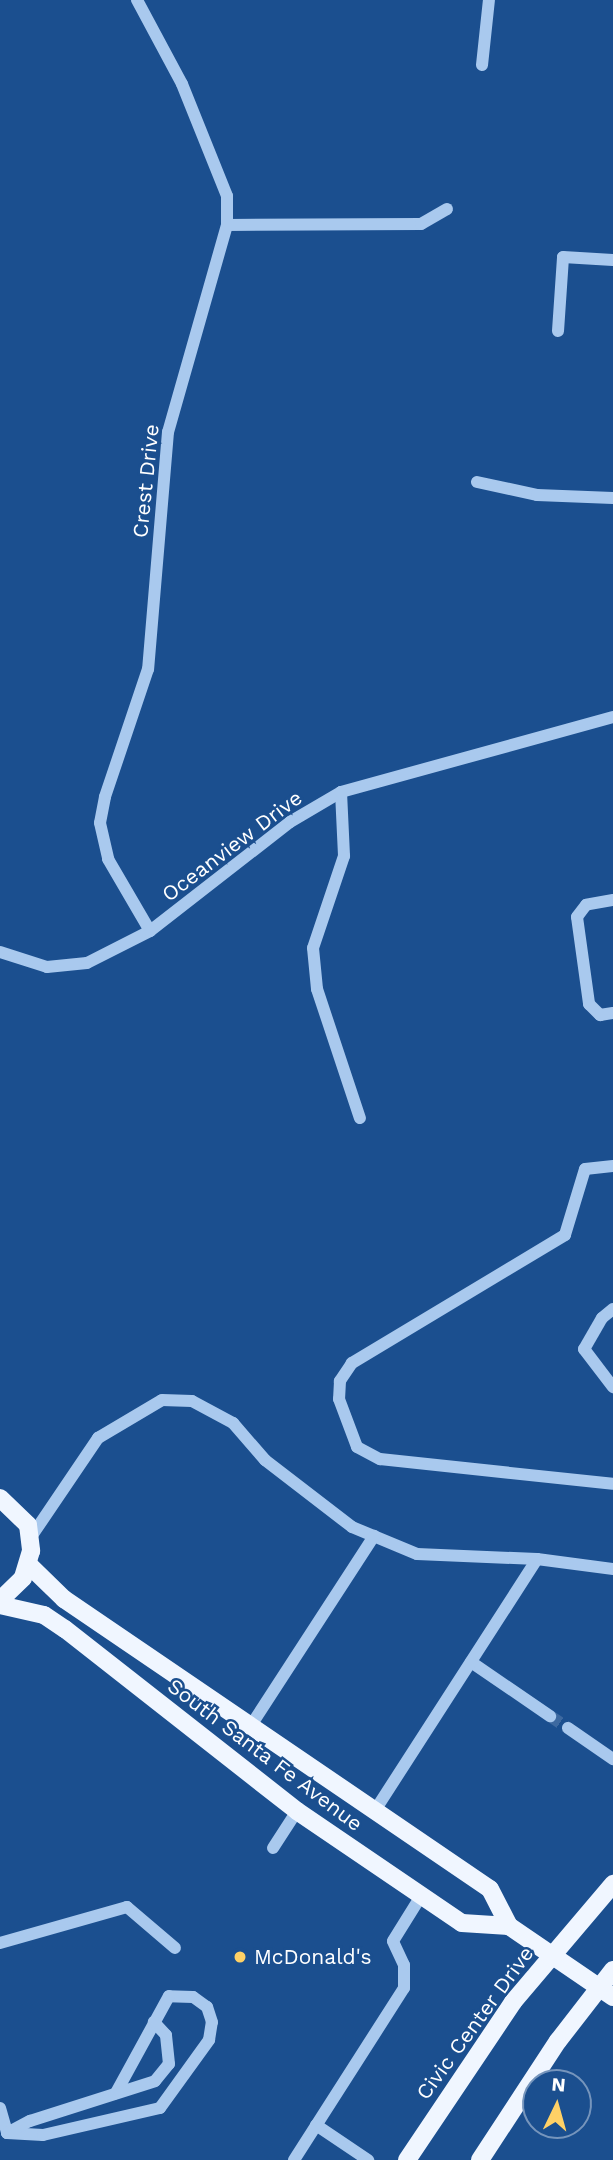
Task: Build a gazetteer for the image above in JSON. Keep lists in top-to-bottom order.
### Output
{
  "streets": {
    "main road": ["South Santa Fe Avenue", "Civic Center Drive"],
    "street": ["Crest Drive", "Oceanview Drive"]
  },
  "crossings": [
    ["Crest Drive", "Oceanview Drive"],
    ["South Santa Fe Avenue", "Civic Center Drive"]
  ],
  "places": ["McDonald's"],
  "north": "top"
}
